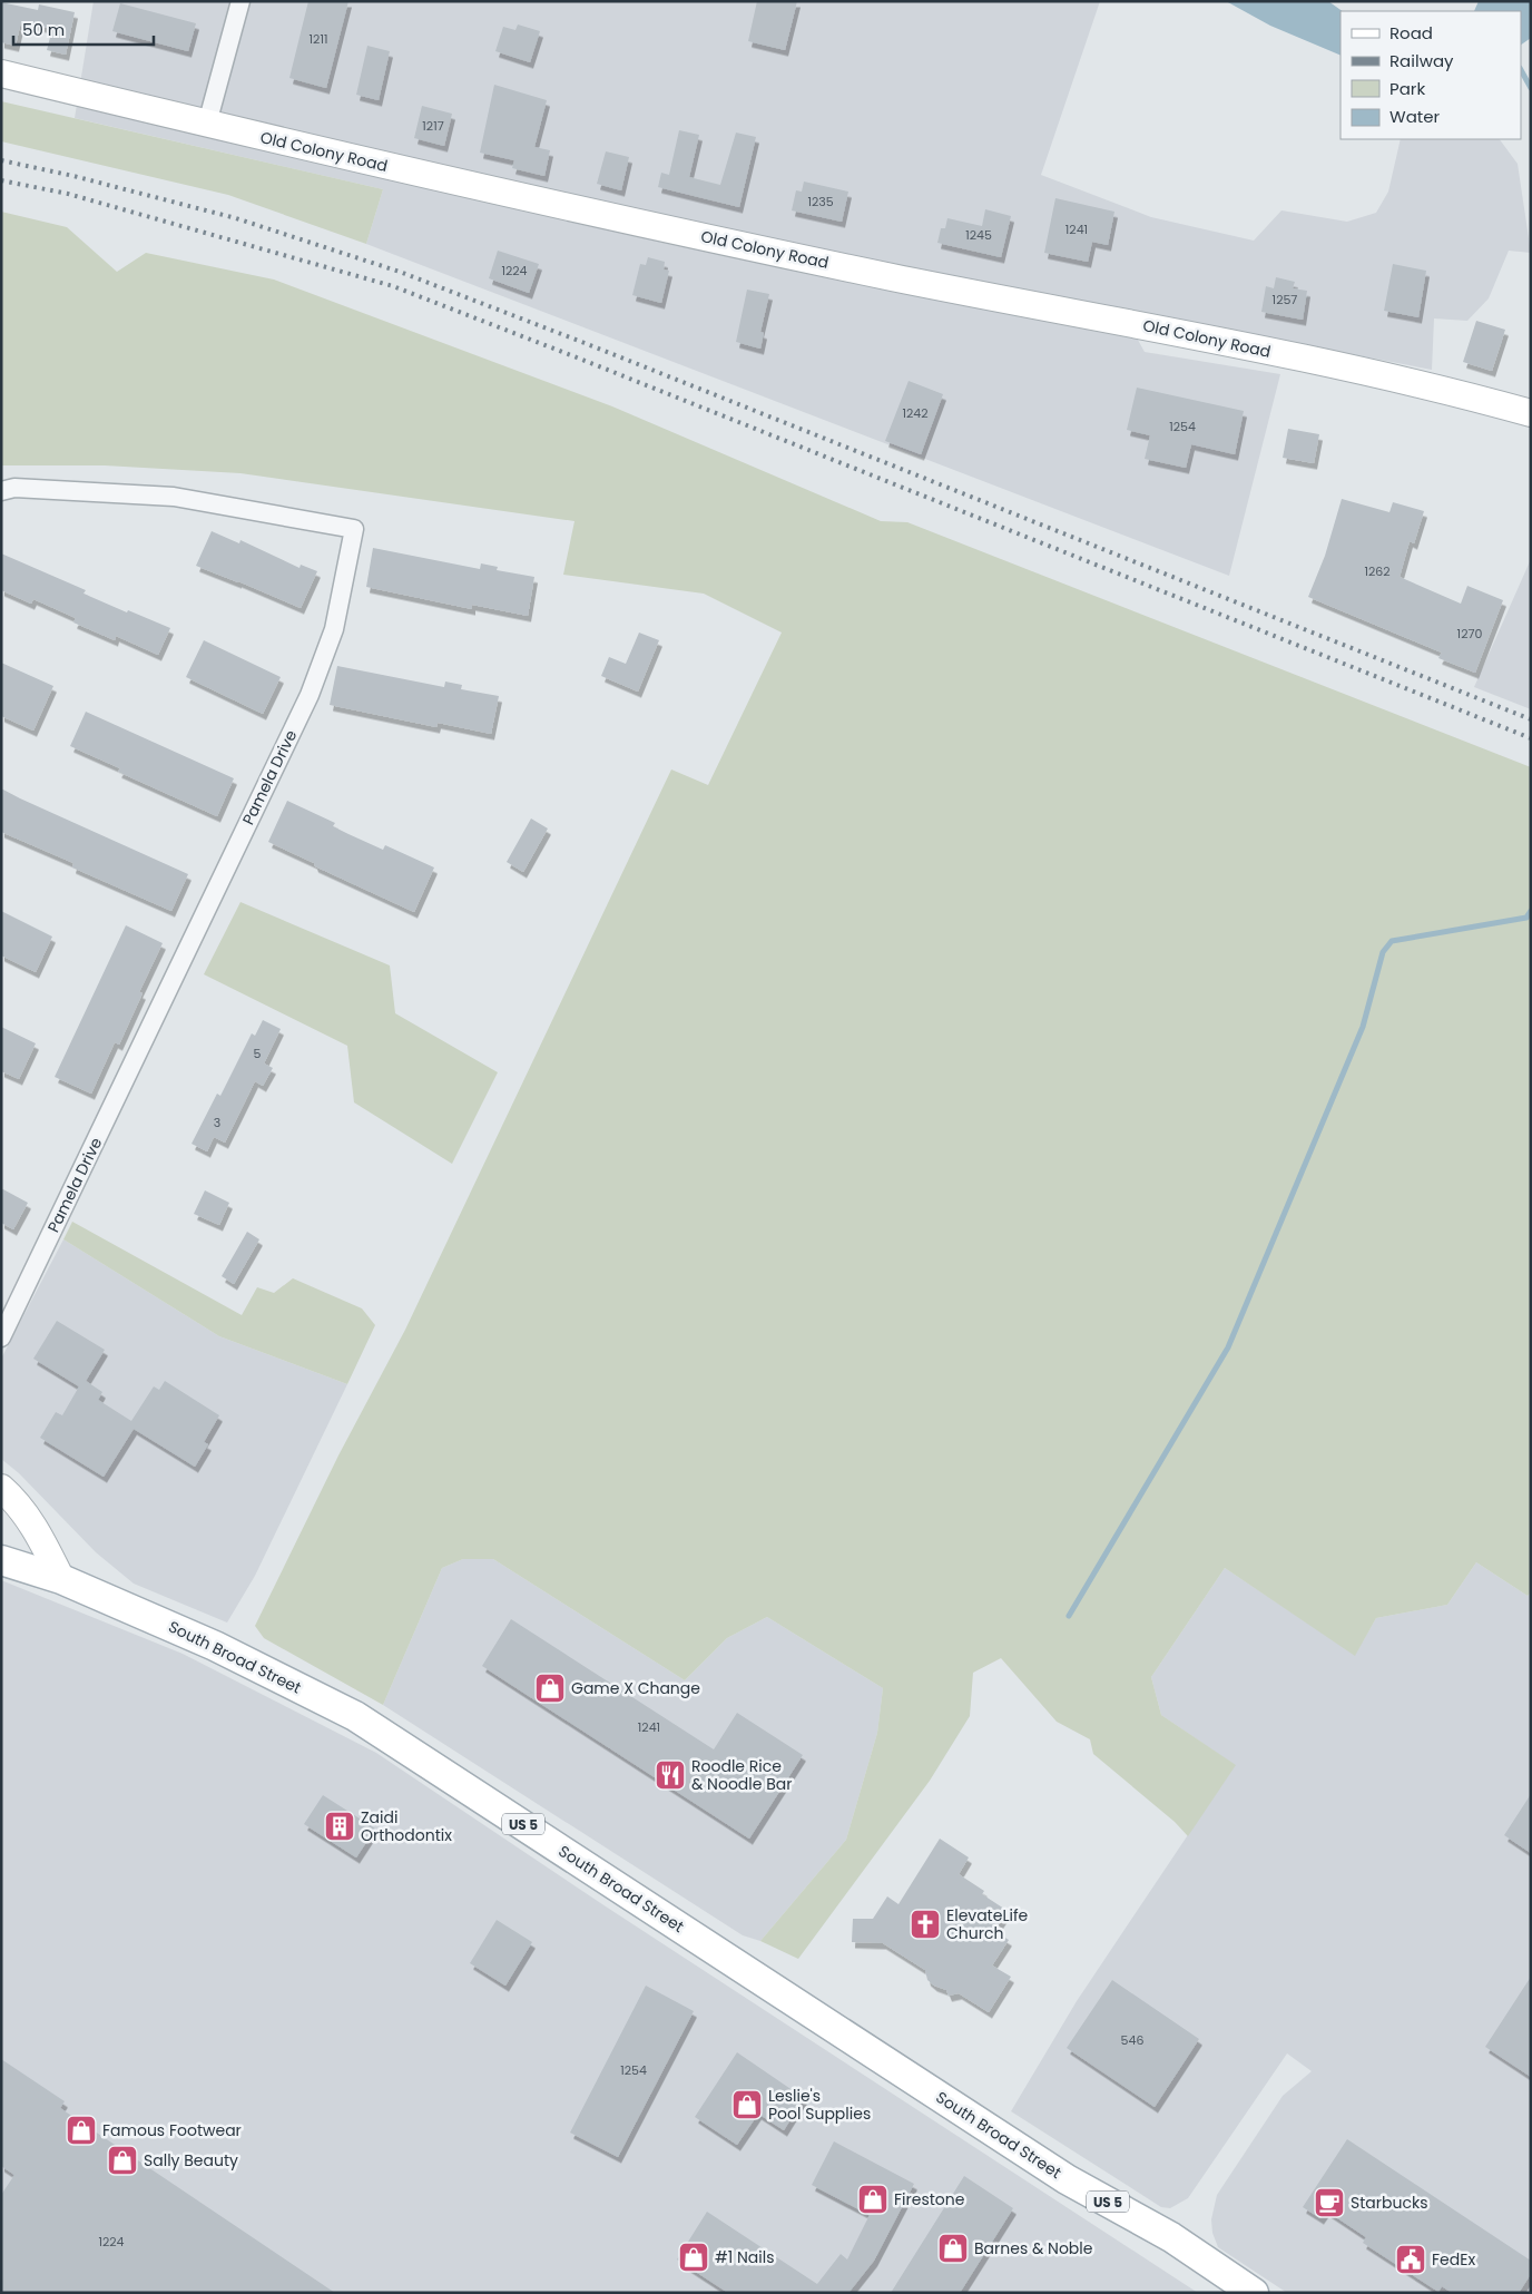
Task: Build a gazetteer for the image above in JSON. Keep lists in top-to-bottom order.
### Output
{
  "streets": {
    "main road": ["Old Colony Road", "South Broad Street", "US 5"],
    "street": ["Pamela Drive"]
  },
  "crossings": [
    ["South Broad Street", "US 5"]
  ],
  "places": {
    "shop": [
      "Game X Change",
      "Leslie's Pool Supplies",
      "Famous Footwear",
      "Sally Beauty",
      "Firestone",
      "Barnes & Noble",
      "#1 Nails"
    ],
    "restaurant": ["Roodle Rice & Noodle Bar"],
    "building": ["Zaidi Orthodontix"],
    "church": ["ElevateLife Church"],
    "cafe": ["Starbucks"],
    "public building": ["FedEx"]
  },
  "house_numbers": [
    "1211",
    "1217",
    "1235",
    "1241",
    "1245",
    "1224",
    "1257",
    "1242",
    "1254",
    "1262",
    "1270",
    "5",
    "3",
    "1241",
    "546",
    "1254",
    "1224"
  ],
  "legend": [
    "Road",
    "Railway",
    "Park",
    "Water"
  ],
  "scale_bar": "50 m"
}
